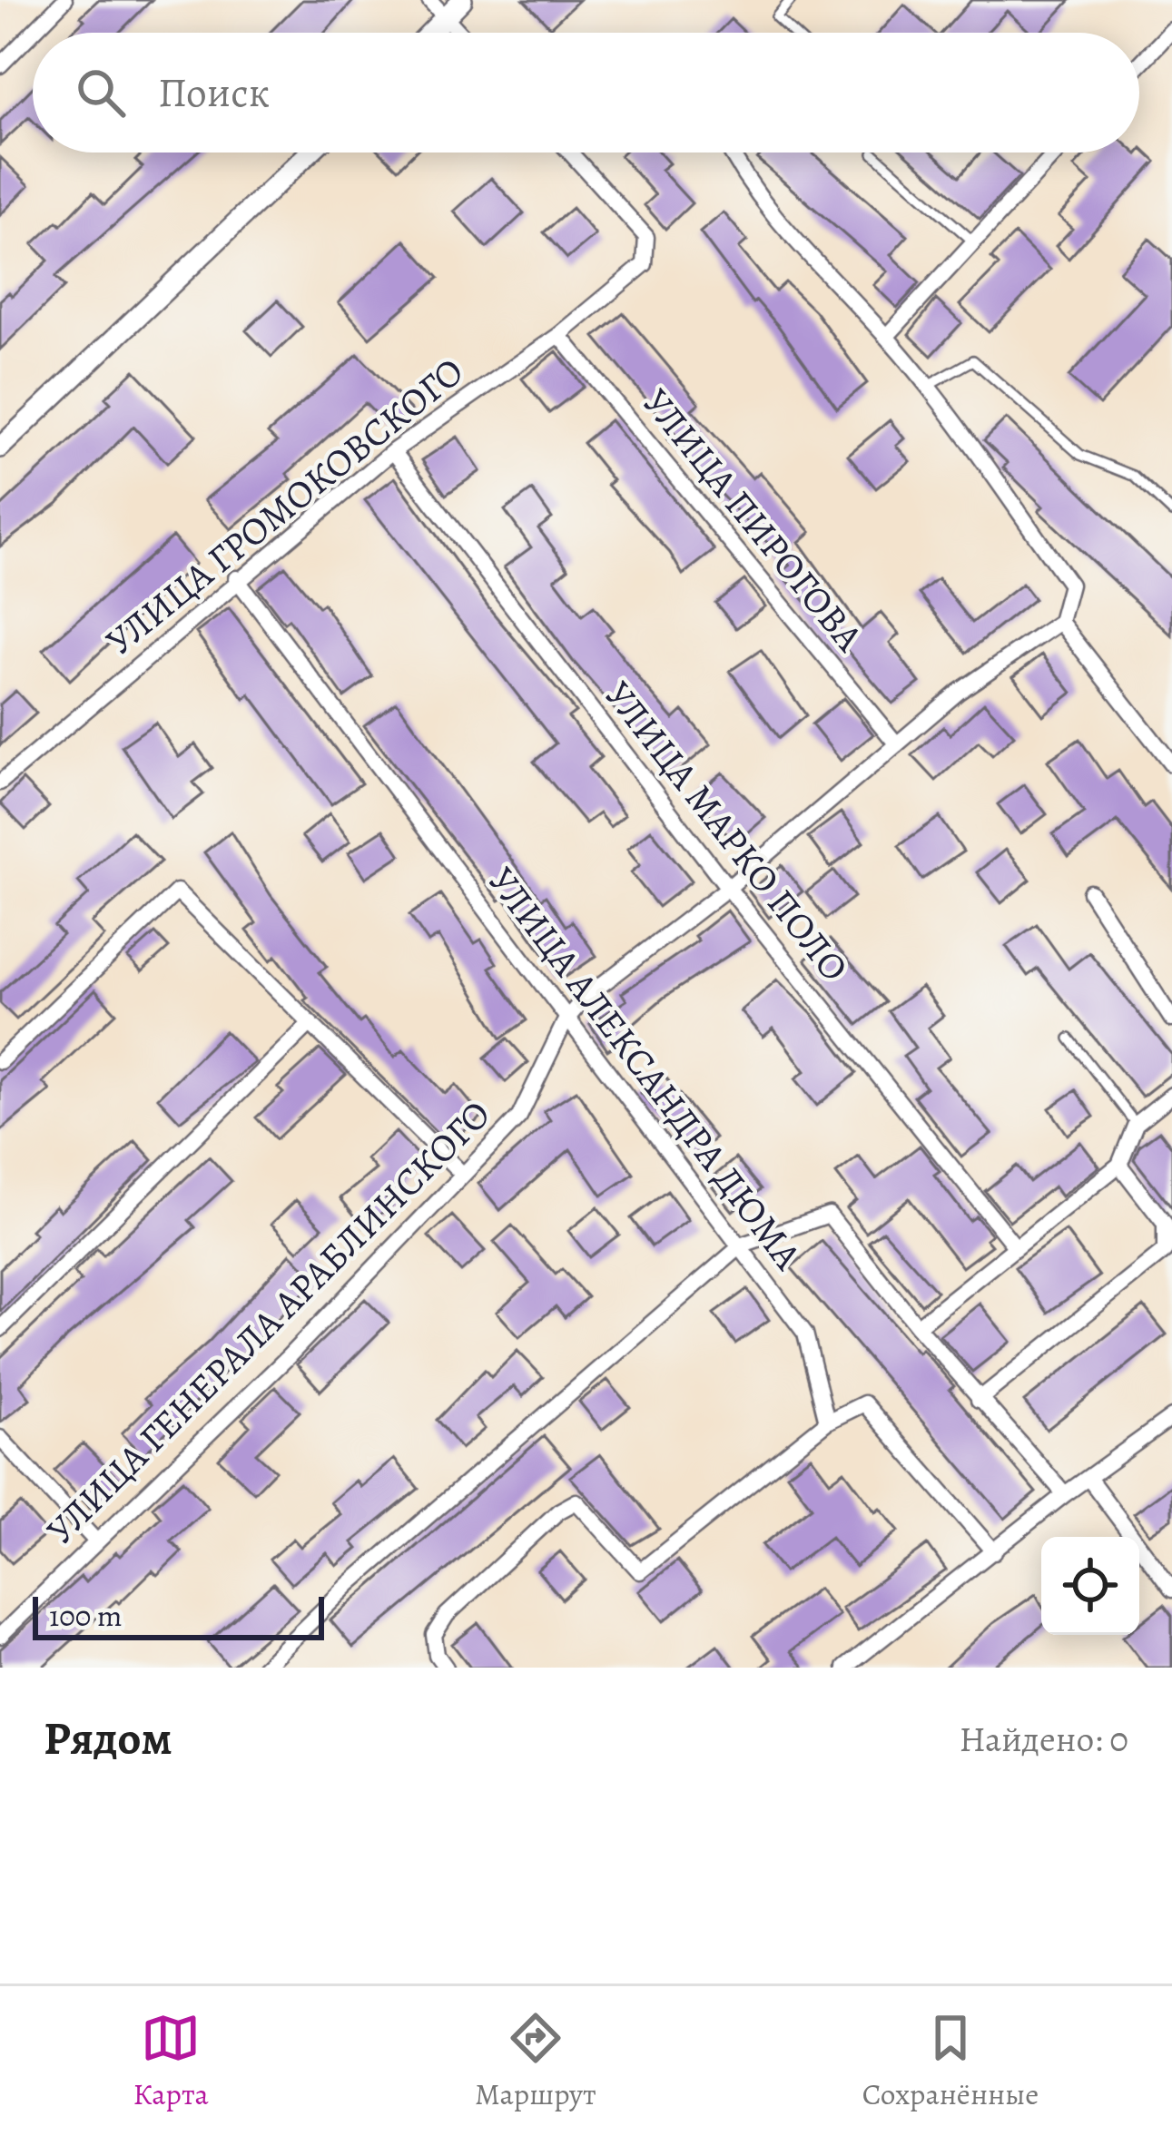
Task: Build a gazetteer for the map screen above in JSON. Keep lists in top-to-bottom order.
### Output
{
  "streets": {
    "street": [
      "УЛИЦА ГРОМОКОВСКОГО",
      "УЛИЦА ПИРОГОВА",
      "УЛИЦА МАРКО ПОЛО",
      "УЛИЦА АЛЕКСАНДРА ДЮМА",
      "УЛИЦА ГЕНЕРАЛА АРАБЛИНСКОГО"
    ]
  },
  "crossings": [
    ["УЛИЦА ГРОМОКОВСКОГО", "УЛИЦА ПИРОГОВА"],
    ["УЛИЦА ГРОМОКОВСКОГО", "УЛИЦА МАРКО ПОЛО"],
    ["УЛИЦА ГРОМОКОВСКОГО", "УЛИЦА АЛЕКСАНДРА ДЮМА"],
    ["УЛИЦА ПИРОГОВА", "УЛИЦА ГЕНЕРАЛА АРАБЛИНСКОГО"],
    ["УЛИЦА МАРКО ПОЛО", "УЛИЦА ГЕНЕРАЛА АРАБЛИНСКОГО"],
    ["УЛИЦА АЛЕКСАНДРА ДЮМА", "УЛИЦА ГЕНЕРАЛА АРАБЛИНСКОГО"]
  ],
  "scale_bar": "100 m",
  "page": {
    "search": "Поиск",
    "scale": "100 m",
    "heading": ["Рядом", "Найдено: 0"],
    "nav": ["Карта", "Маршрут", "Сохранённые"]
  }
}
